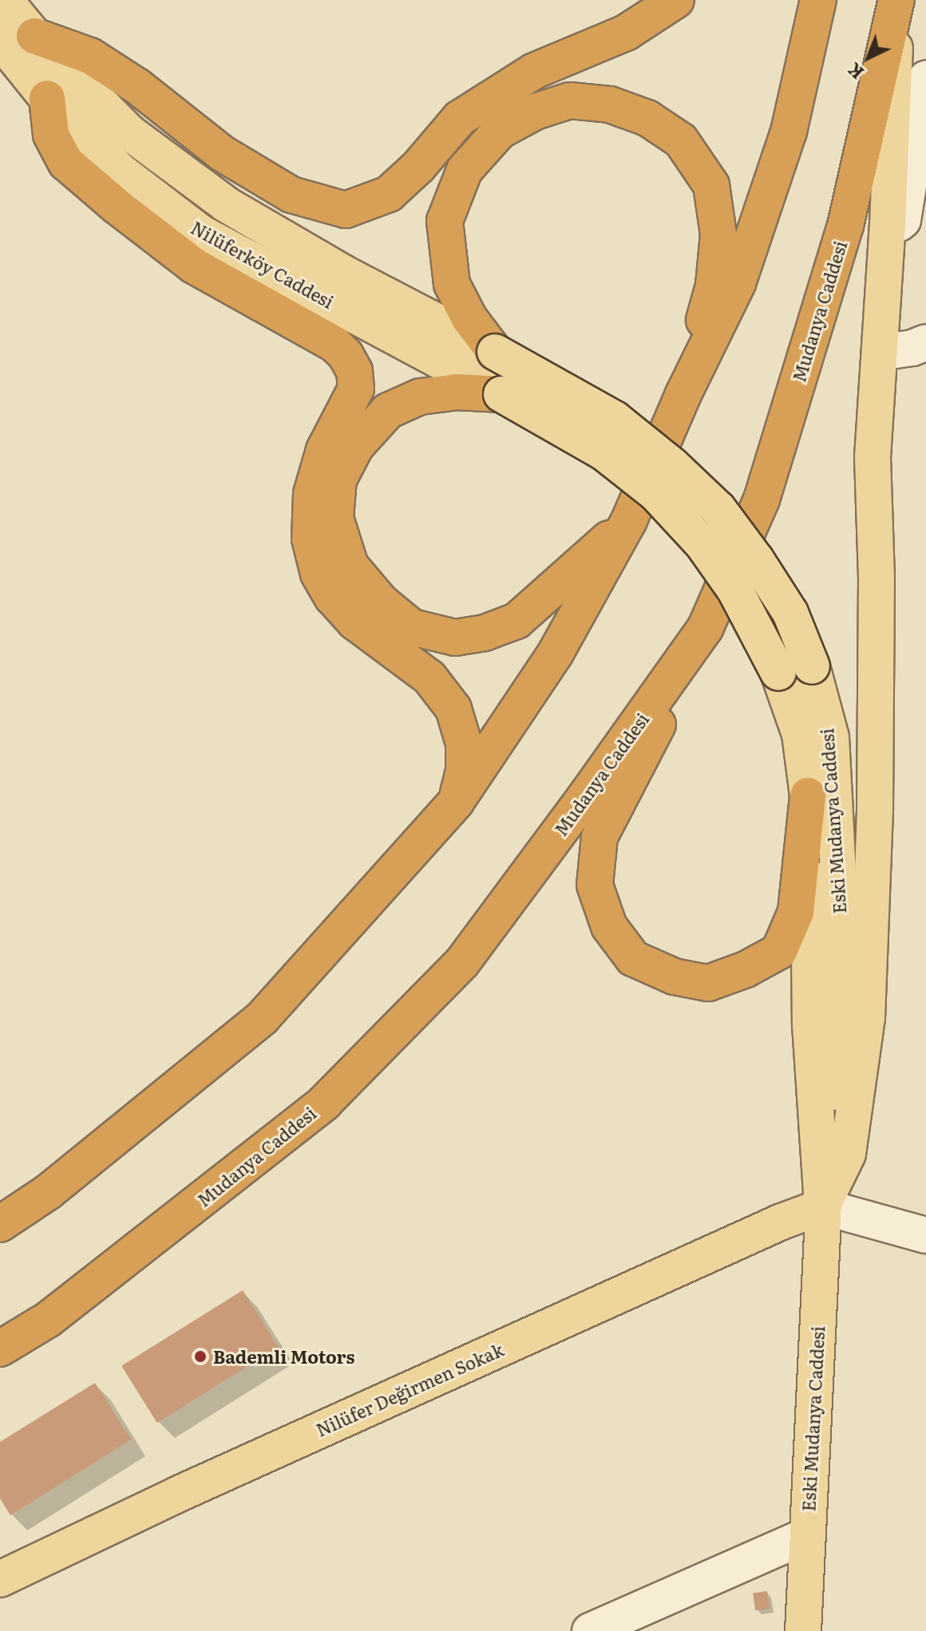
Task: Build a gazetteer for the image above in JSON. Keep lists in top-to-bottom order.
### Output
{
  "streets": {
    "highway": ["Mudanya Caddesi"],
    "main road": ["Nilüferköy Caddesi", "Eski Mudanya Caddesi", "Nilüfer Değirmen Sokak"]
  },
  "crossings": [
    ["Nilüferköy Caddesi", "Eski Mudanya Caddesi"],
    ["Eski Mudanya Caddesi", "Nilüfer Değirmen Sokak"]
  ],
  "places": ["Bademli Motors"],
  "north": "bottom left"
}
